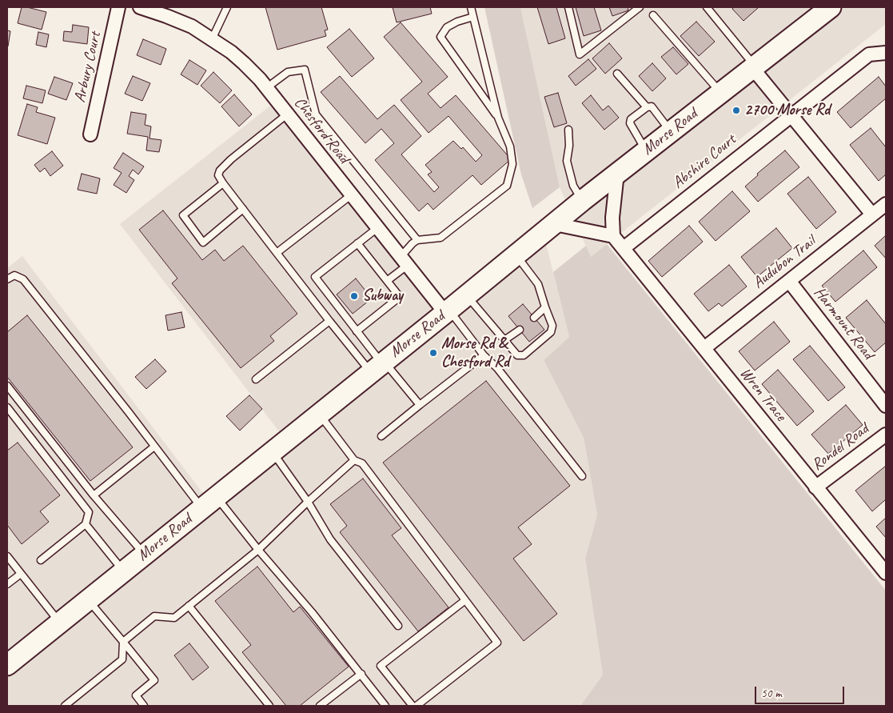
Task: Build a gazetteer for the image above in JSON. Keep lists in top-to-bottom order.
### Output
{
  "streets": {
    "main road": ["Morse Road"],
    "street": [
      "Arbury Court",
      "Chesford Road",
      "Abshire Court",
      "Audubon Trail",
      "Harmount Road",
      "Wren Trace",
      "Rondel Road"
    ]
  },
  "crossings": [
    ["Chesford Road", "Morse Road"],
    ["Abshire Court", "Wren Trace"],
    ["Audubon Trail", "Harmount Road"],
    ["Audubon Trail", "Wren Trace"],
    ["Wren Trace", "Rondel Road"]
  ],
  "places": ["2700 Morse Rd", "Subway", "Morse Rd & Chesford Rd"],
  "scale_bar": "50 m"
}
